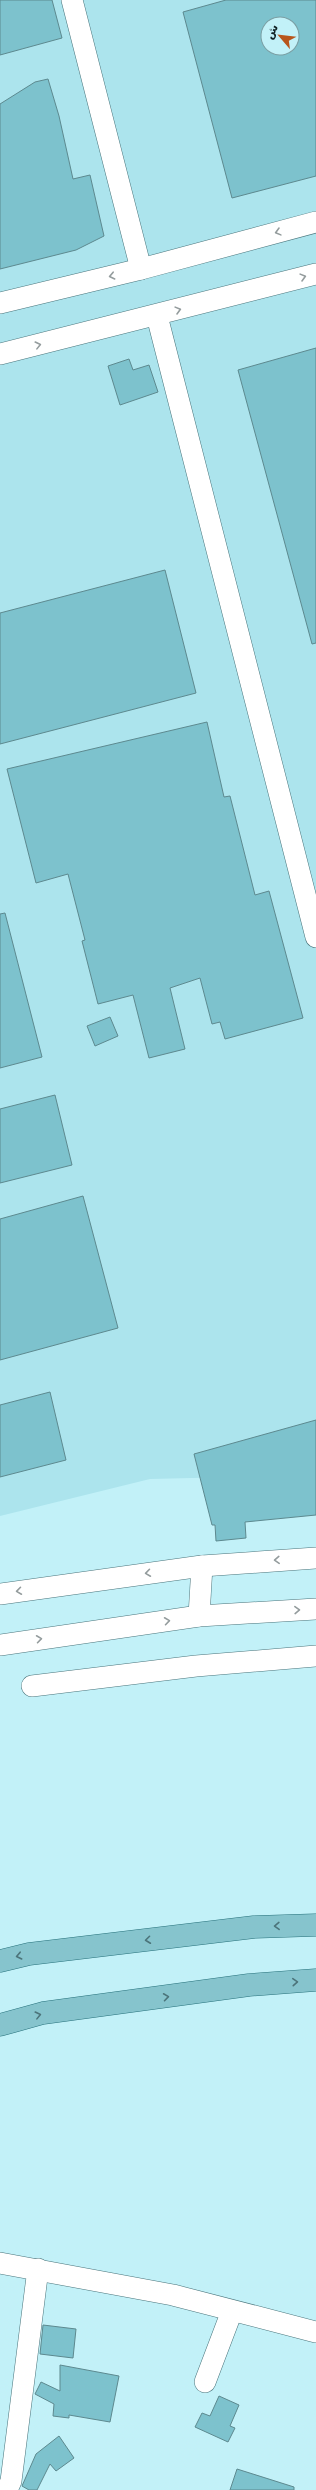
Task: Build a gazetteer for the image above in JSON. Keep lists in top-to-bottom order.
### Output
{
  "north": "top left"
}
